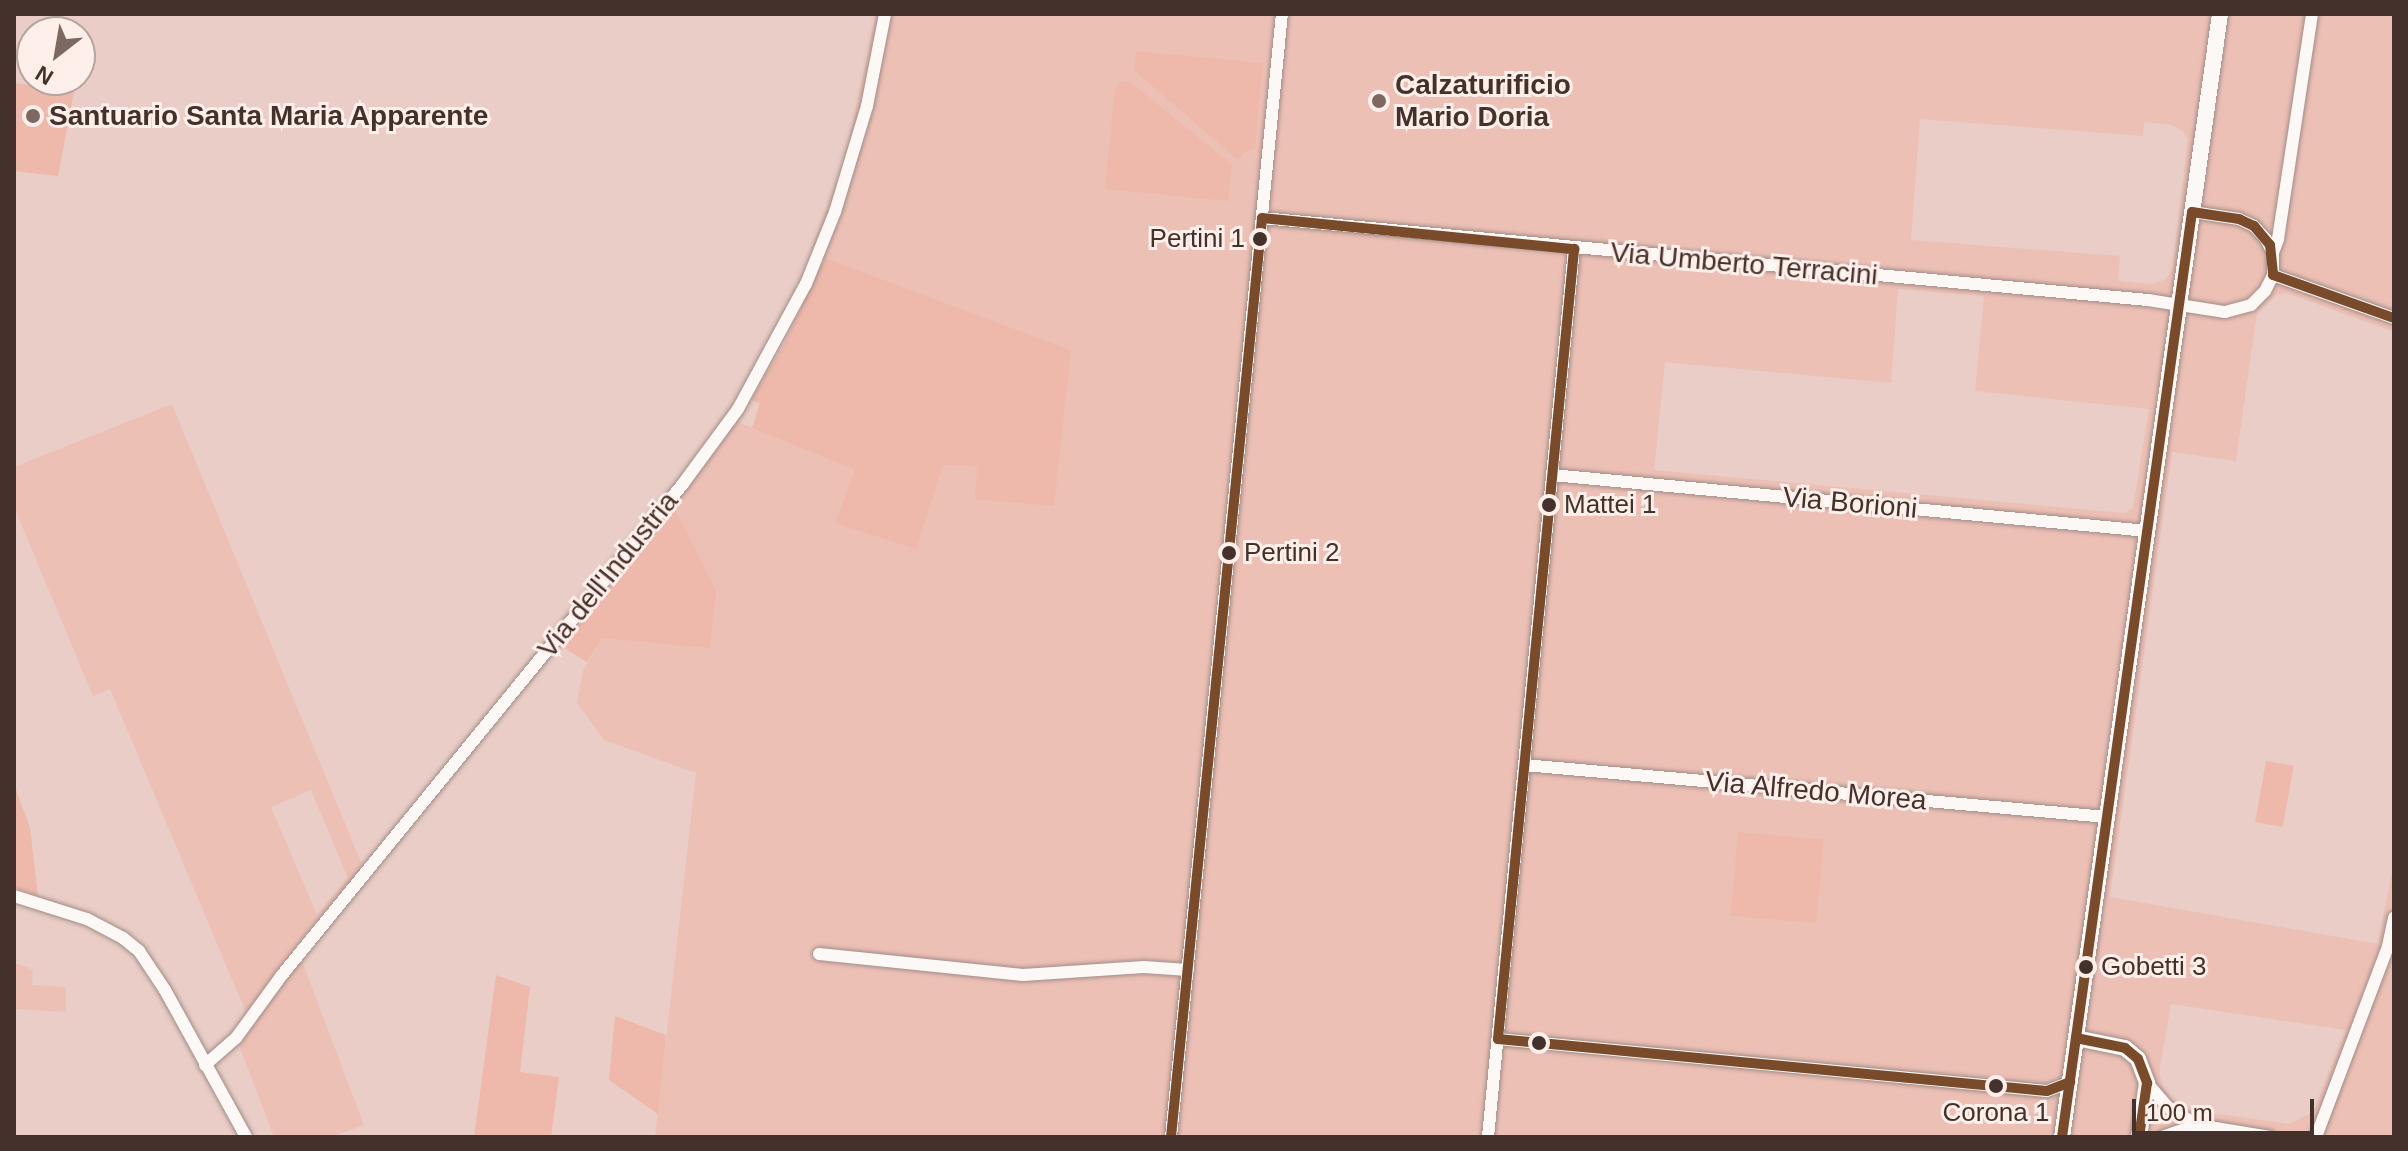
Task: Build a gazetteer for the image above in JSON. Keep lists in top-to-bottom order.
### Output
{
  "streets": {
    "street": [
      "Via Umberto Terracini",
      "Via Borioni",
      "Via dell'Industria",
      "Via Alfredo Morea"
    ]
  },
  "places": [
    "Calzaturificio Mario Doria",
    "Santuario Santa Maria Apparente",
    "Pertini 1",
    "Mattei 1",
    "Pertini 2",
    "Gobetti 3",
    "Corona 1"
  ],
  "scale_bar": "100 m",
  "north": "bottom left"
}
